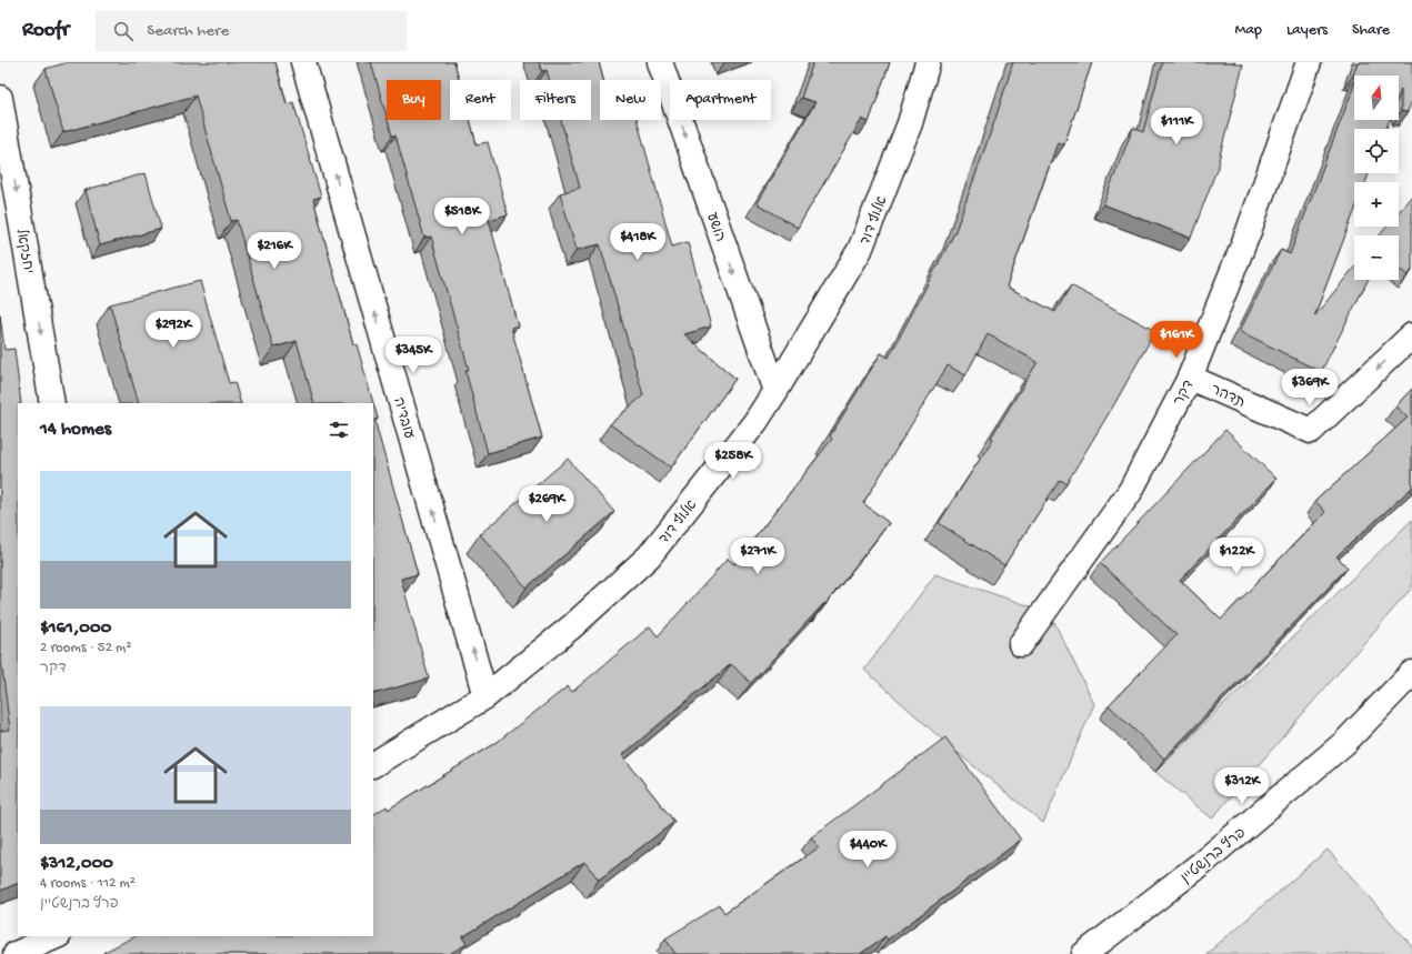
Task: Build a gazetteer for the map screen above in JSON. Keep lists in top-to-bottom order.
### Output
{
  "streets": {
    "street": [
      "אלוף דוד",
      "הושע",
      "יחזקאל",
      "דקר",
      "תדהר",
      "עובדיה",
      "פרץ ברנשטיין"
    ]
  },
  "crossings": [
    ["אלוף דוד", "הושע"],
    ["אלוף דוד", "עובדיה"],
    ["דקר", "תדהר"]
  ],
  "one_way": [
    "הושע",
    "יחזקאל",
    "תדהר",
    "עובדיה"
  ],
  "north": "top",
  "page": {
    "header": "Roofr",
    "search": "Search here",
    "nav": ["Map", "Layers", "Share"],
    "map_buttons": ["+", "−"],
    "chip": [
      "Buy",
      "Rent",
      "Filters",
      "New",
      "Apartment"
    ],
    "price": [
      "$111K",
      "$518K",
      "$418K",
      "$216K",
      "$292K",
      "$161K",
      "$345K",
      "$369K",
      "$258K",
      "$269K",
      "$271K",
      "$122K",
      "$312K",
      "$440K"
    ],
    "heading": "14 homes",
    "list": [
      {
        "name": "$161,000",
        "note": "2 rooms · 52 m² · דקר"
      },
      {
        "name": "$312,000",
        "note": "4 rooms · 112 m² · פרץ ברנשטיין"
      }
    ]
  }
}
